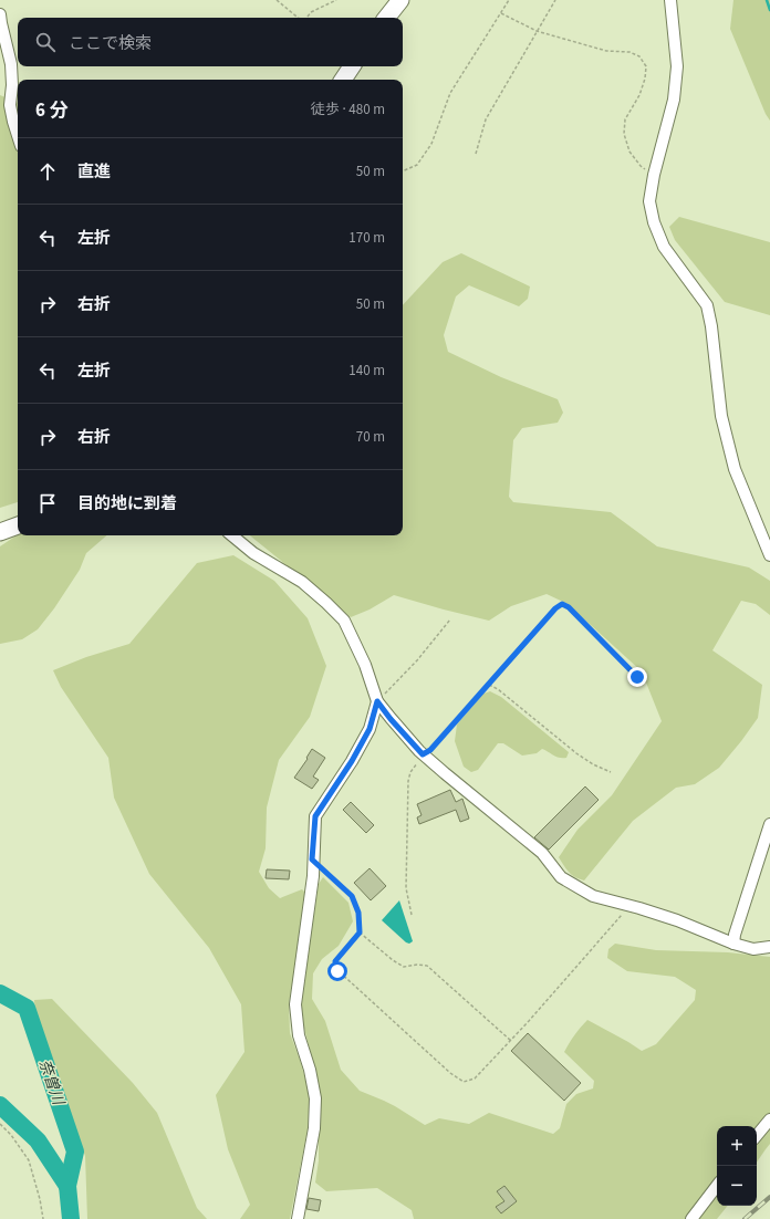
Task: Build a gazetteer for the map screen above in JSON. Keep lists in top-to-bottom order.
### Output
{
  "water": ["奈曽川"],
  "page": {
    "search": "ここで検索",
    "heading": ["6 分", "徒歩 · 480 m"],
    "list": [
      ["直進", "50 m"],
      ["左折", "170 m"],
      ["右折", "50 m"],
      ["左折", "140 m"],
      ["右折", "70 m"],
      "目的地に到着"
    ],
    "map_buttons": ["+", "−"]
  }
}
